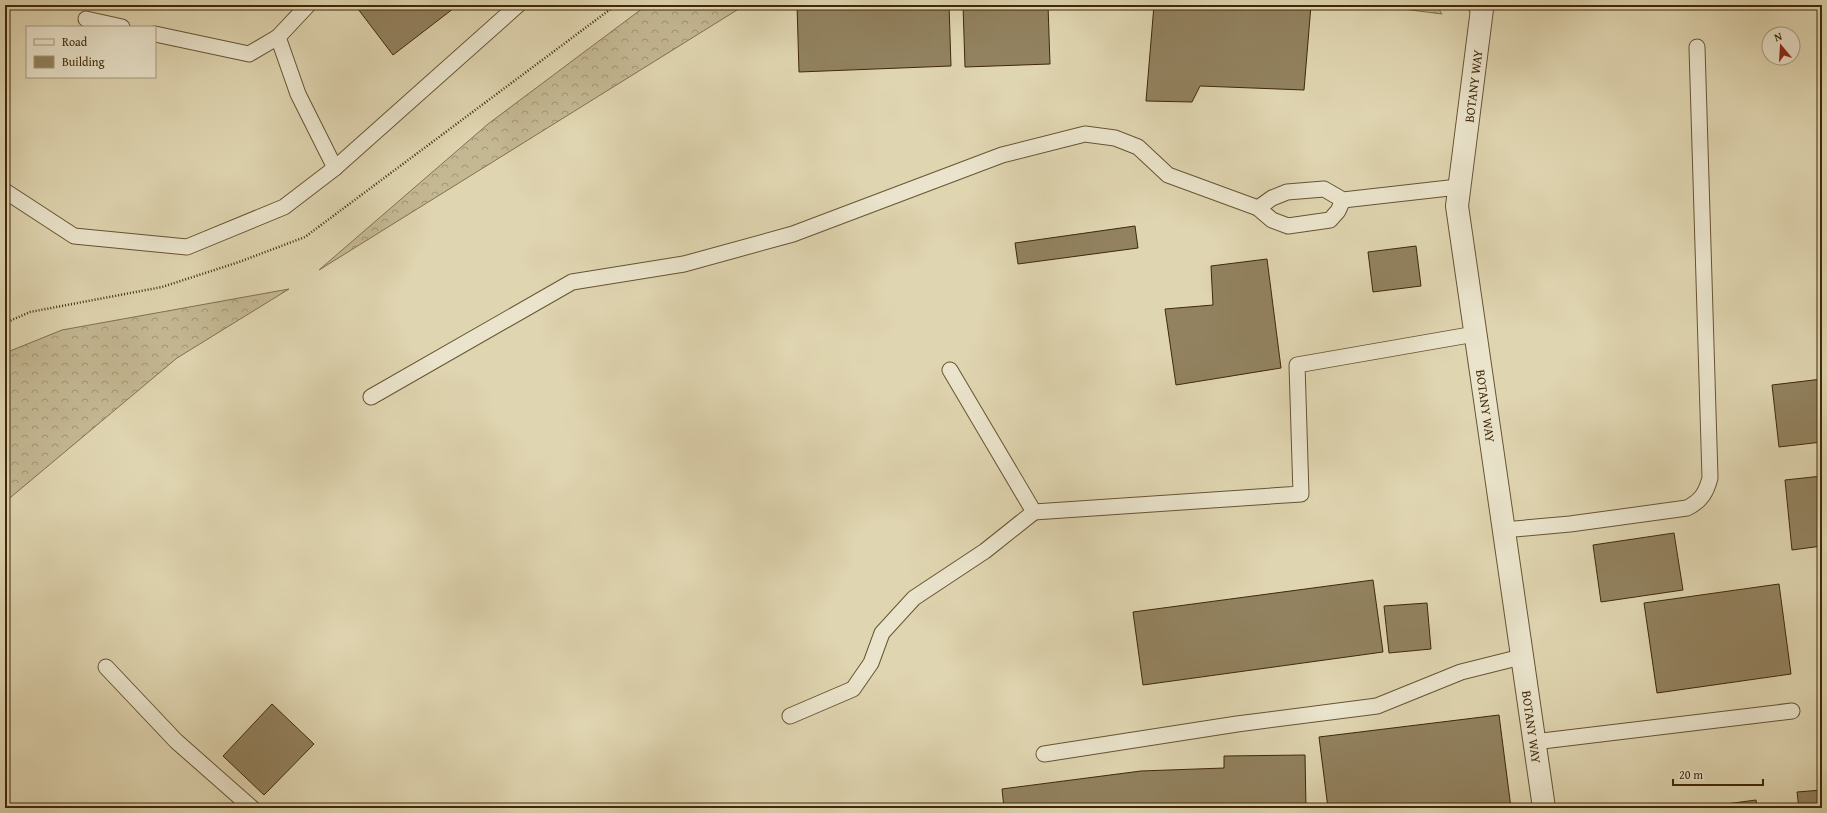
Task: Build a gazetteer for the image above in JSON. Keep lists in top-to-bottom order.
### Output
{
  "streets": {
    "street": ["BOTANY WAY"]
  },
  "legend": ["Road", "Building"],
  "scale_bar": "20 m",
  "north": "top"
}
